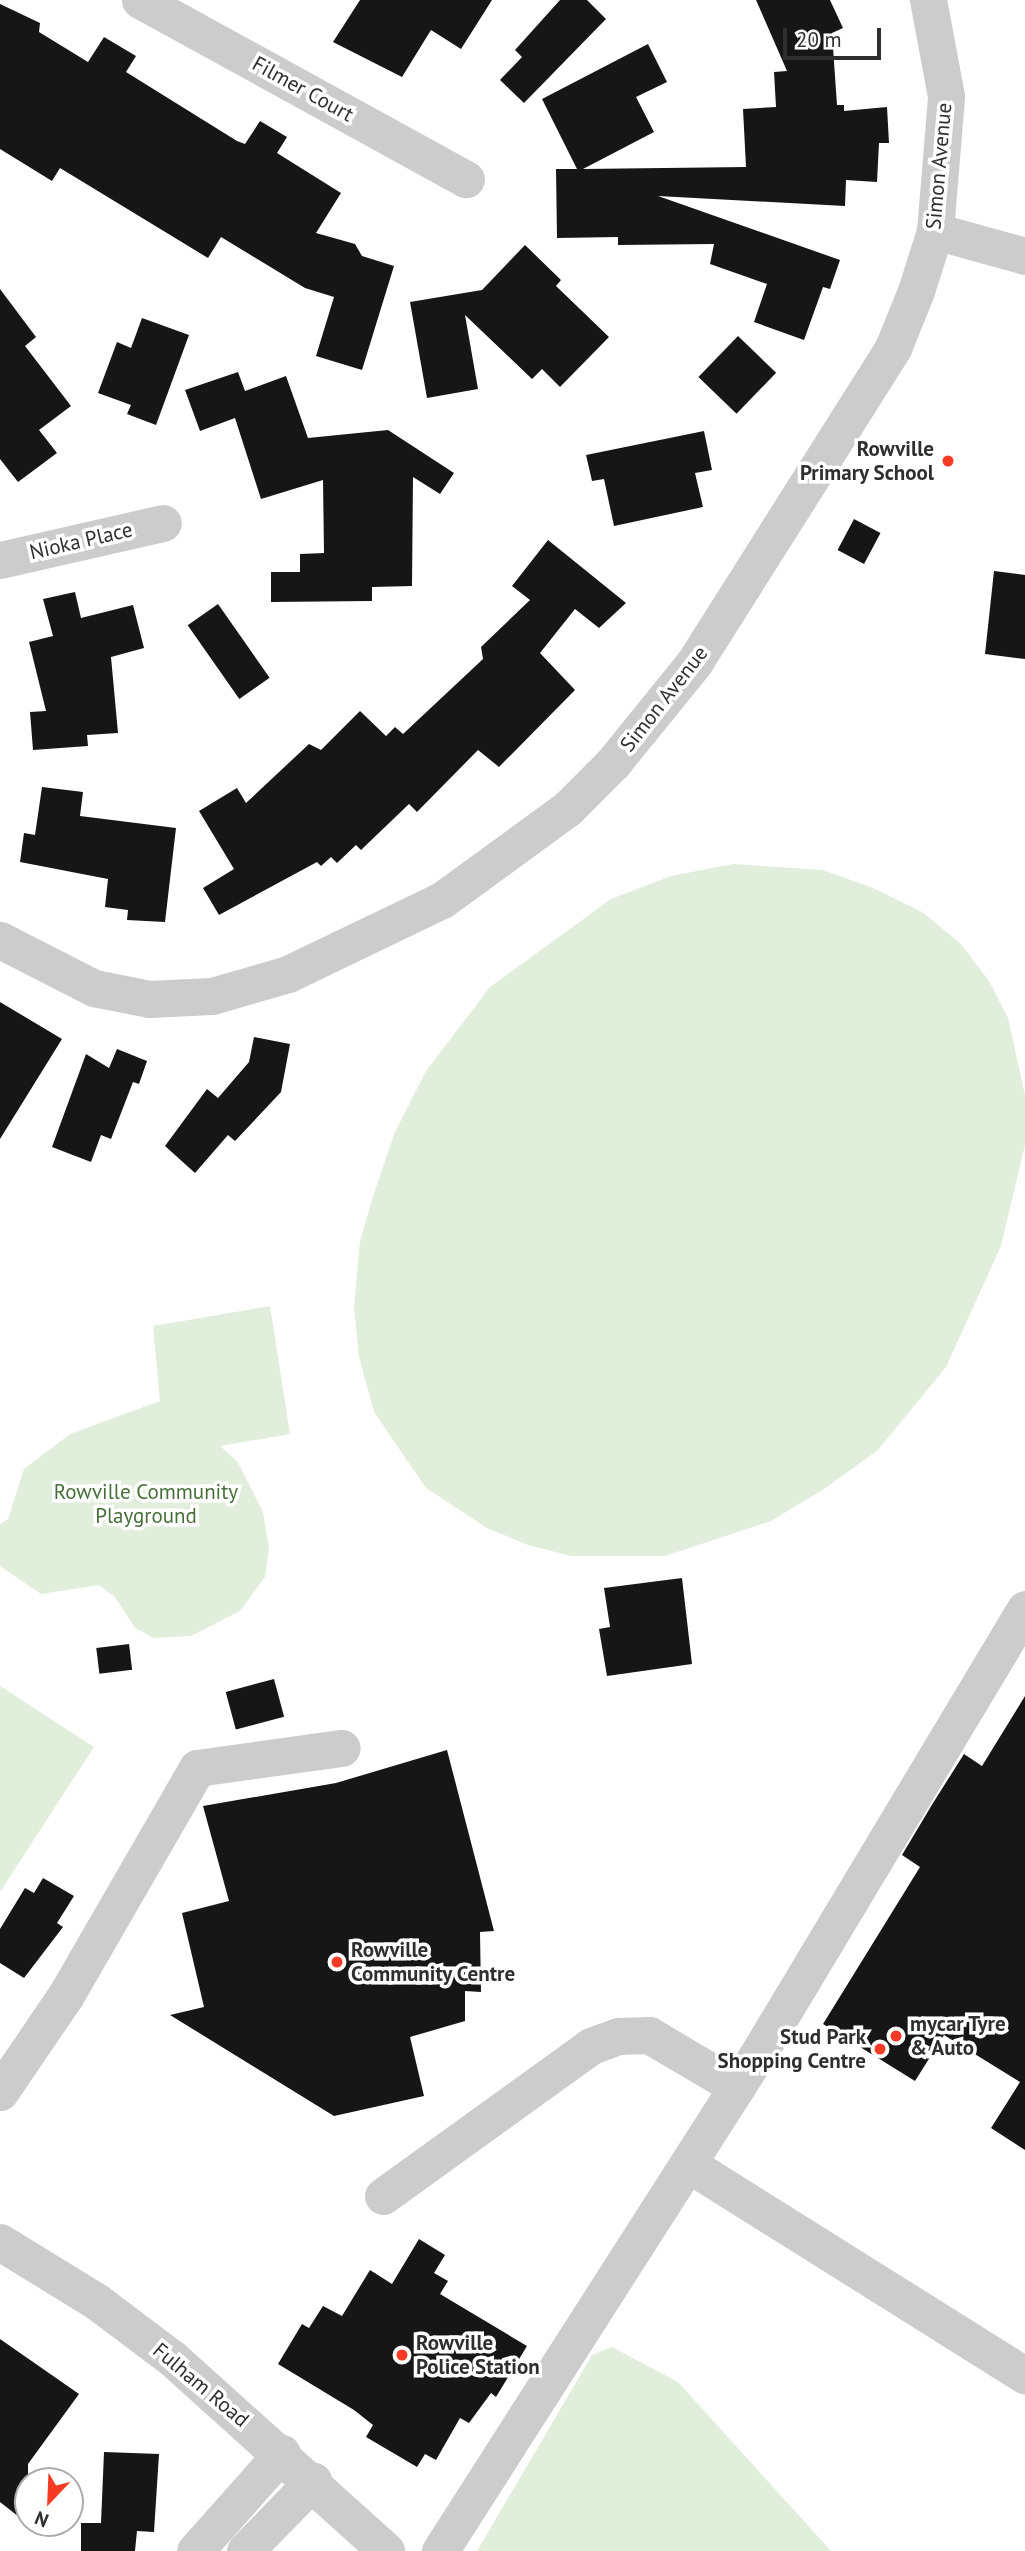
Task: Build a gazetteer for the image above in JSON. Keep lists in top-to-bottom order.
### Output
{
  "streets": {
    "street": [
      "Filmer Court",
      "Simon Avenue",
      "Nioka Place",
      "Fulham Road"
    ]
  },
  "parks": ["Rowville Community Playground"],
  "places": [
    "Rowville Primary School",
    "Rowville Community Centre",
    "mycar Tyre & Auto",
    "Stud Park Shopping Centre",
    "Rowville Police Station"
  ],
  "scale_bar": "20 m",
  "north": "bottom left"
}
